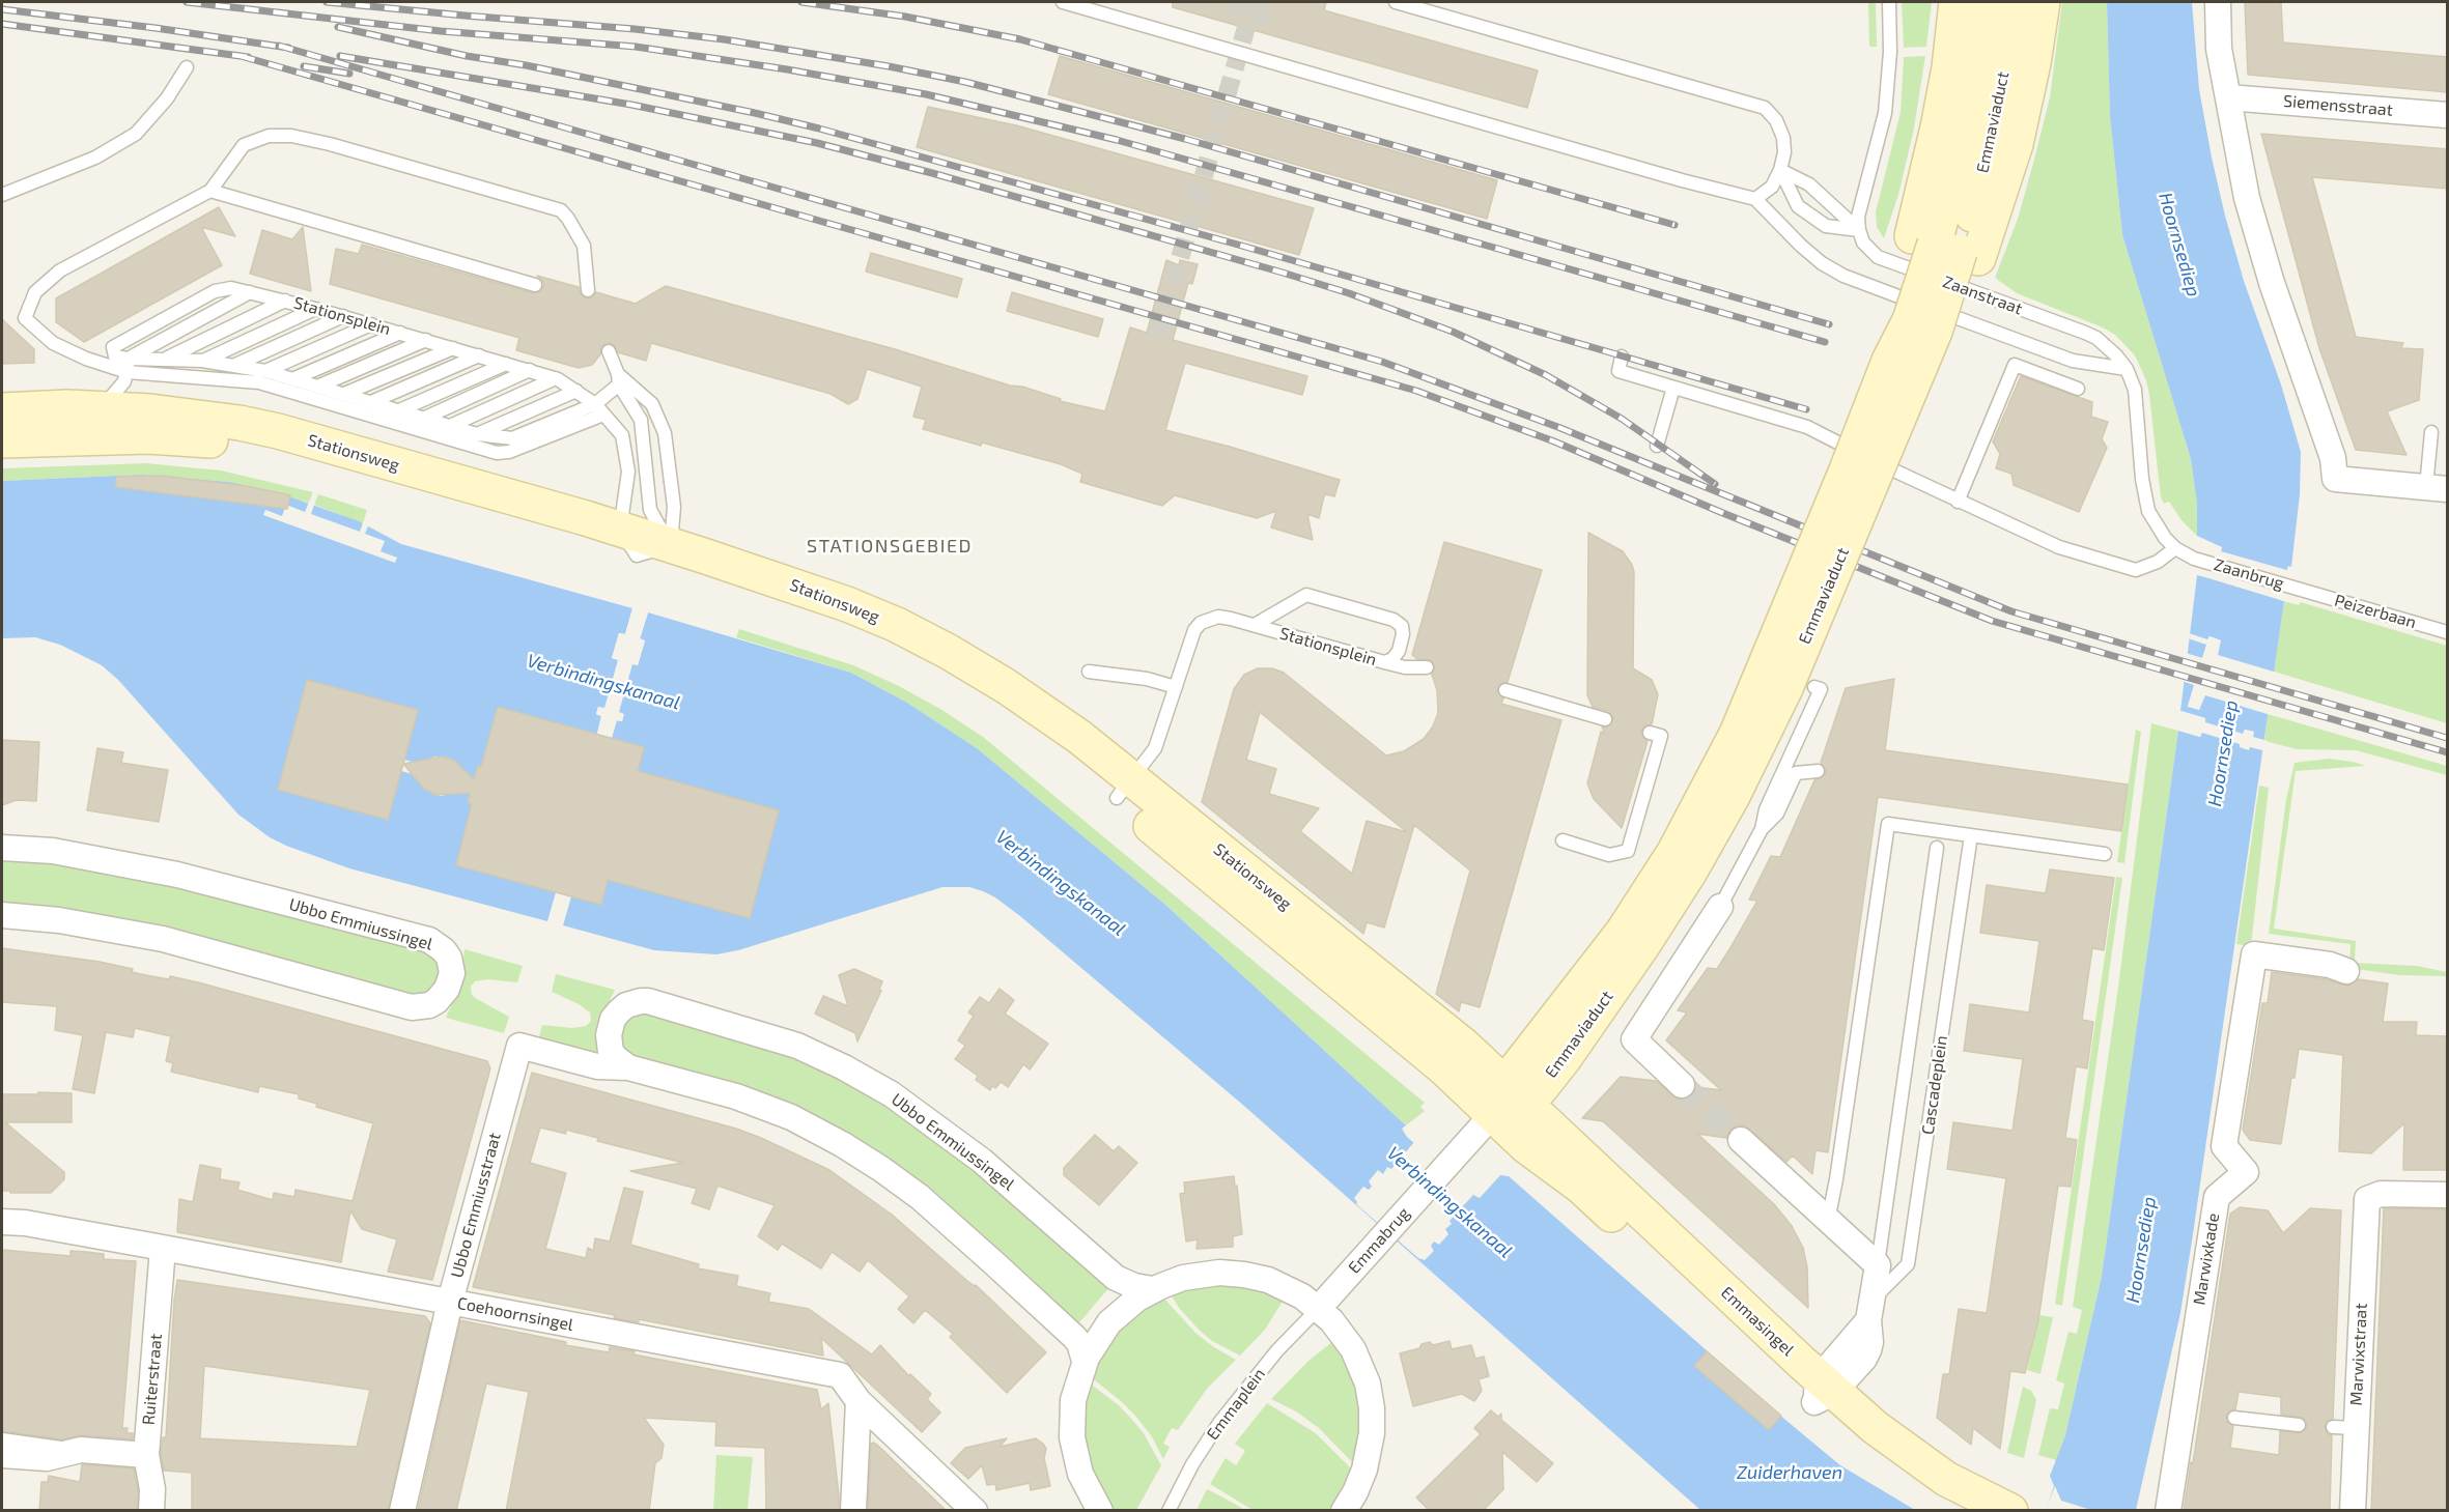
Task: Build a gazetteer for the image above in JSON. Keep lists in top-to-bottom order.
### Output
{
  "streets": {
    "main road": ["Emmaviaduct", "Stationsweg", "Emmasingel"],
    "street": [
      "Siemensstraat",
      "Ubbo Emmiussingel",
      "Ubbo Emmiusstraat",
      "Emmabrug",
      "Marwixkade",
      "Coehoornsingel",
      "Marwixstraat",
      "Ruiterstraat"
    ],
    "lane": [
      "Zaanstraat",
      "Stationsplein",
      "Zaanbrug",
      "Peizerbaan",
      "Cascadeplein",
      "Emmaplein"
    ]
  },
  "crossings": [
    ["Emmaviaduct", "Stationsweg"],
    ["Emmaviaduct", "Emmabrug"],
    ["Emmaviaduct", "Emmasingel"],
    ["Zaanstraat", "Zaanbrug"],
    ["Stationsplein", "Stationsweg"],
    ["Stationsweg", "Emmabrug"],
    ["Stationsweg", "Emmasingel"],
    ["Zaanbrug", "Peizerbaan"],
    ["Ubbo Emmiussingel", "Ubbo Emmiusstraat"],
    ["Ubbo Emmiusstraat", "Coehoornsingel"],
    ["Emmabrug", "Emmasingel"],
    ["Emmabrug", "Emmaplein"],
    ["Coehoornsingel", "Ruiterstraat"]
  ],
  "districts": ["STATIONSGEBIED"],
  "water": ["Hoornsediep", "Verbindingskanaal", "Zuiderhaven"]
}
